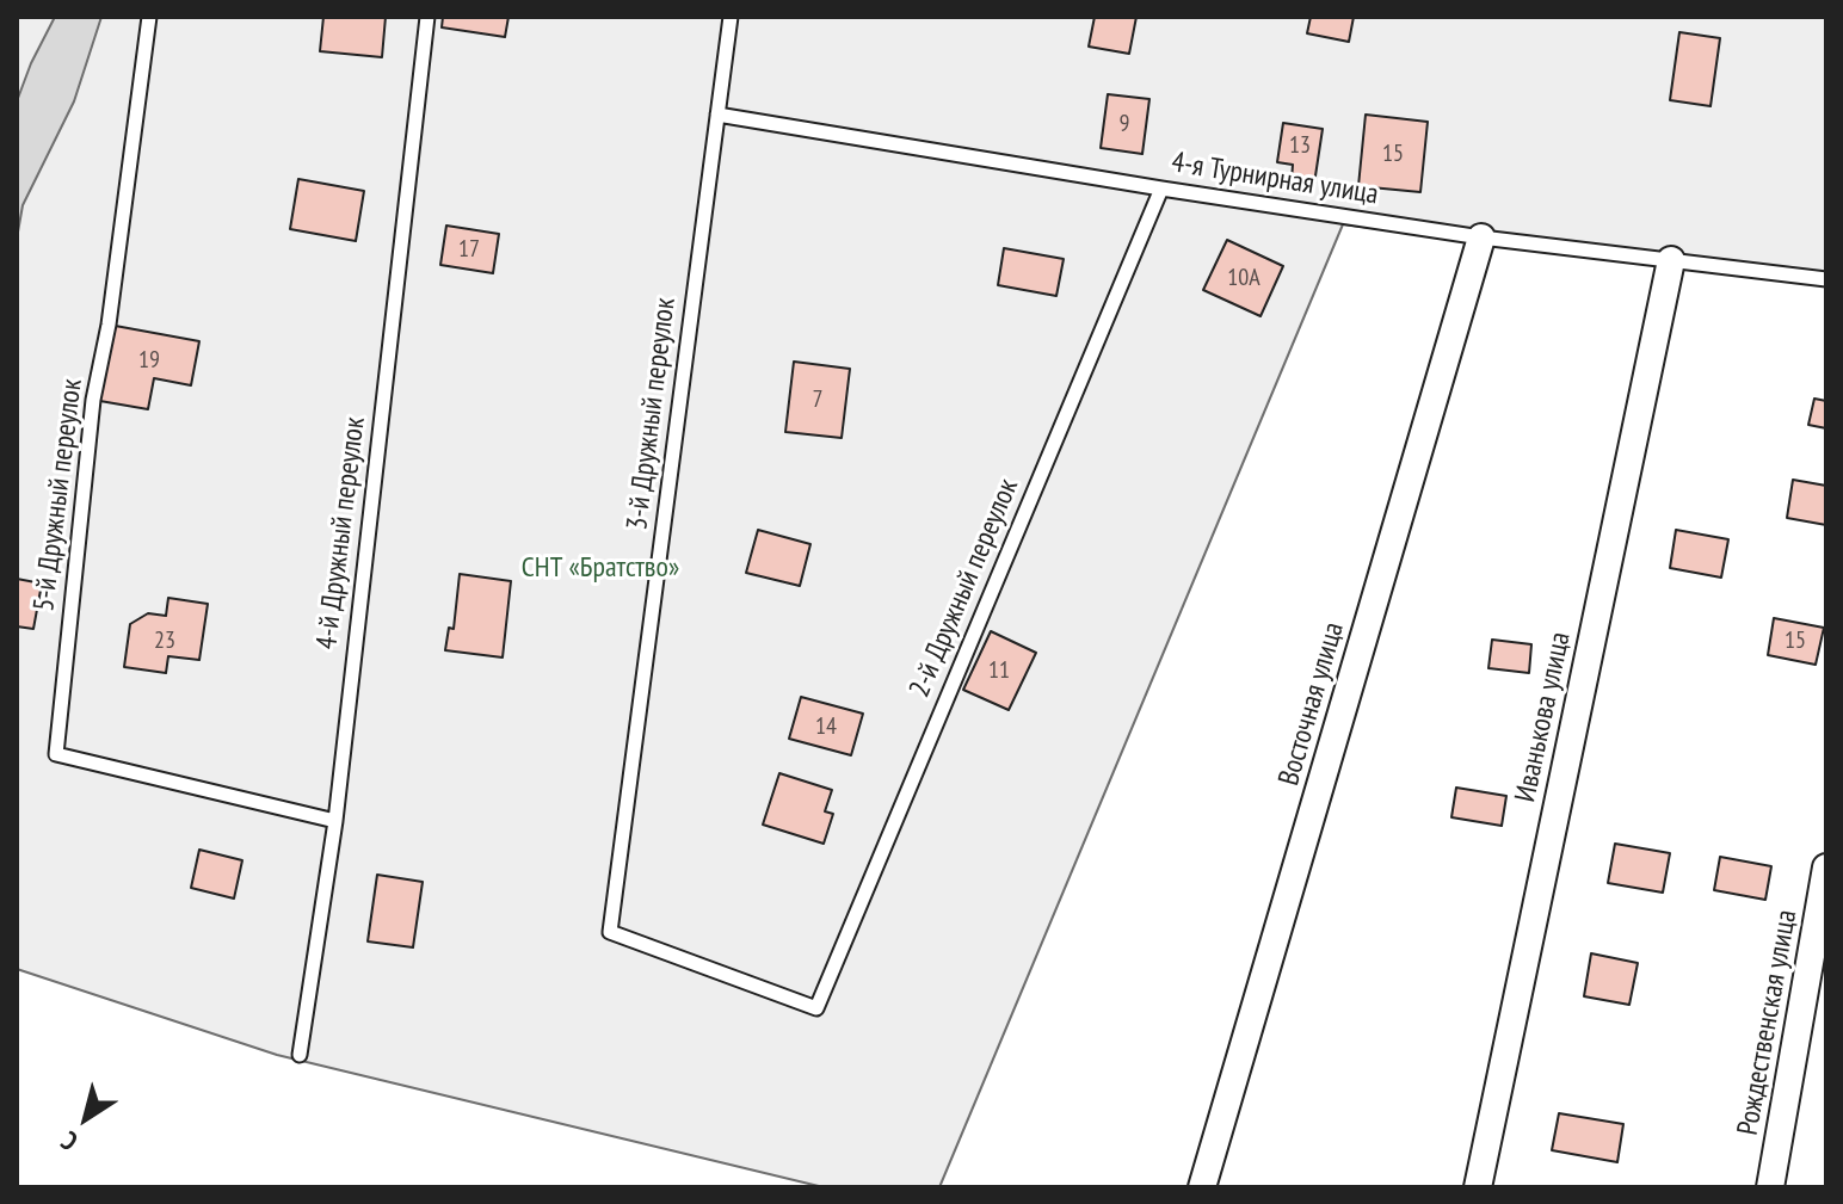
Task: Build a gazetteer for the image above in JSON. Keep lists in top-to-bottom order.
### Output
{
  "streets": {
    "street": ["Восточная улица", "Иванькова улица", "Рождественская улица"],
    "lane": [
      "4-я Турнирная улица",
      "3-й Дружный переулок",
      "5-й Дружный переулок",
      "4-й Дружный переулок",
      "2-й Дружный переулок"
    ]
  },
  "crossings": [
    ["4-я Турнирная улица", "3-й Дружный переулок"],
    ["4-я Турнирная улица", "2-й Дружный переулок"],
    ["4-я Турнирная улица", "Восточная улица"],
    ["4-я Турнирная улица", "Иванькова улица"],
    ["3-й Дружный переулок", "2-й Дружный переулок"],
    ["5-й Дружный переулок", "4-й Дружный переулок"]
  ],
  "parks": ["СНТ «Братство»"],
  "house_numbers": [
    "9",
    "13",
    "15",
    "17",
    "10А",
    "19",
    "7",
    "23",
    "15",
    "11",
    "14"
  ],
  "north": "bottom left"
}
